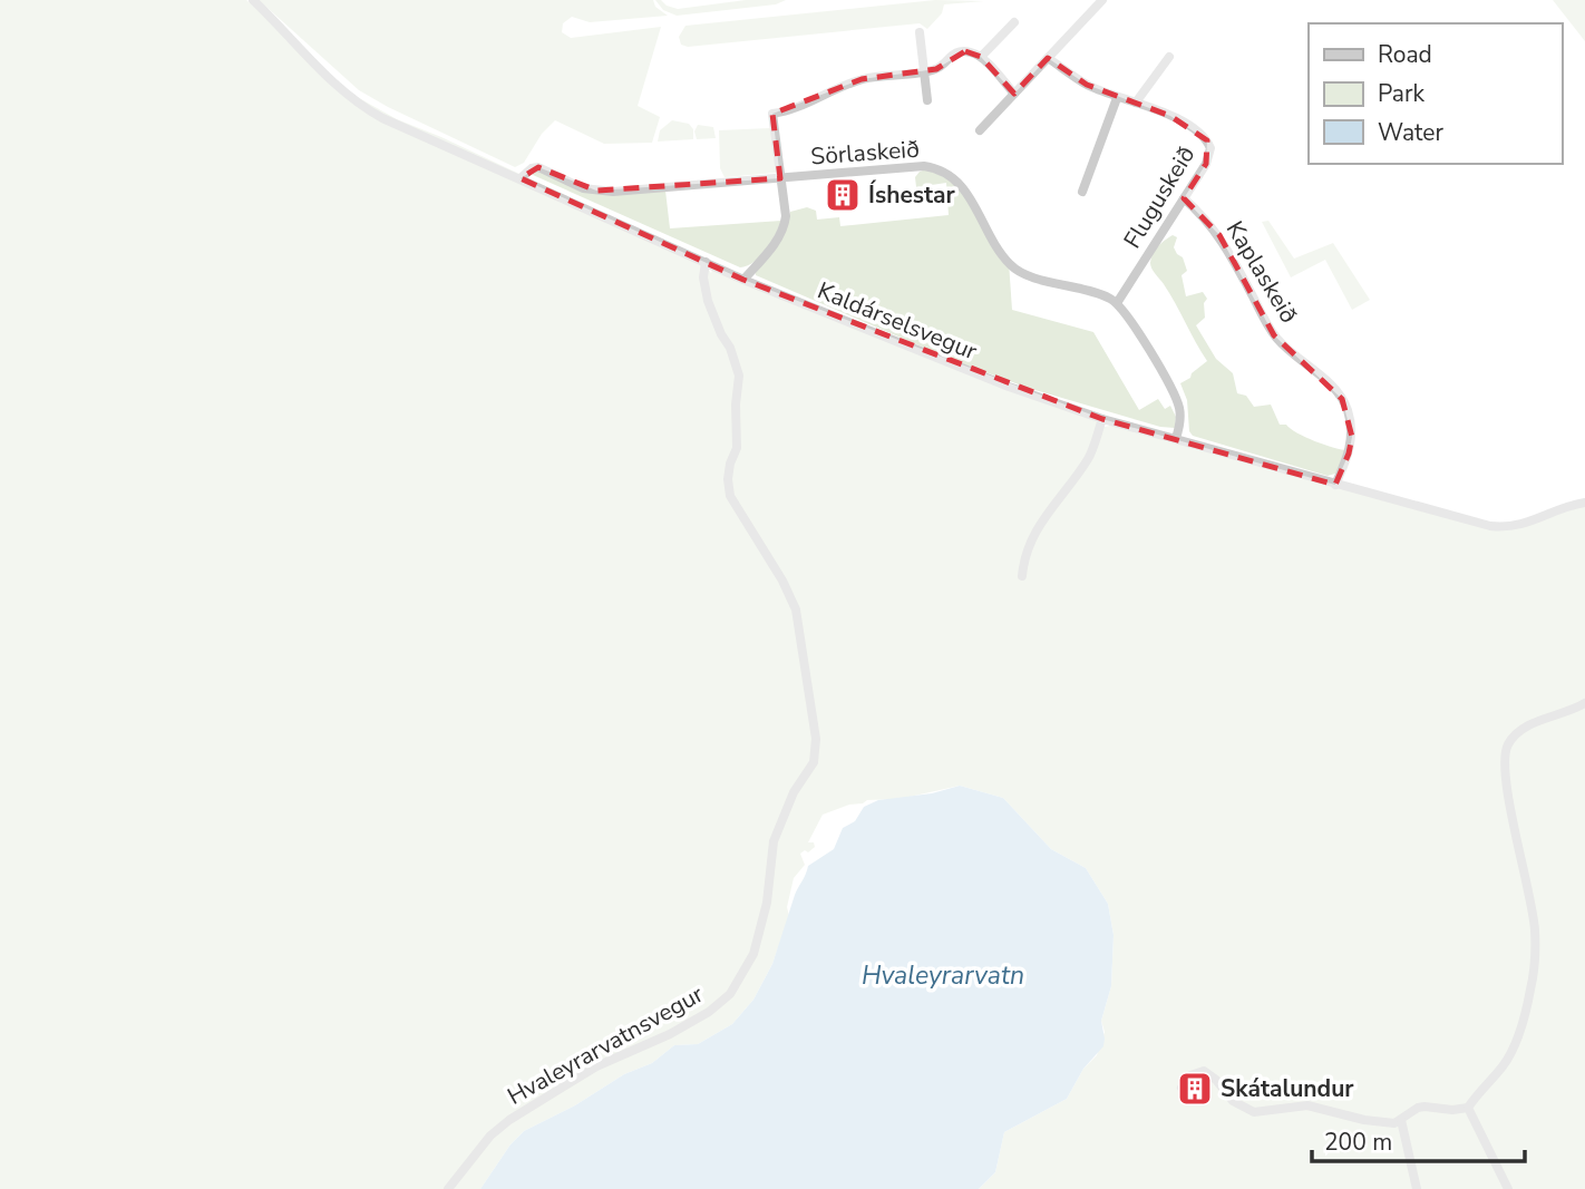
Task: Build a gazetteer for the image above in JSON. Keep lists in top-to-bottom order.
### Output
{
  "streets": {
    "street": [
      "Sörlaskeið",
      "Fluguskeið",
      "Kaplaskeið",
      "Kaldárselsvegur",
      "Hvaleyrarvatnsvegur"
    ]
  },
  "crossings": [
    ["Sörlaskeið", "Fluguskeið"],
    ["Sörlaskeið", "Kaldárselsvegur"],
    ["Fluguskeið", "Kaplaskeið"],
    ["Kaplaskeið", "Kaldárselsvegur"],
    ["Kaldárselsvegur", "Hvaleyrarvatnsvegur"]
  ],
  "water": ["Hvaleyrarvatn"],
  "places": {
    "building": ["Íshestar", "Skátalundur"]
  },
  "legend": ["Road", "Park", "Water"],
  "scale_bar": "200 m"
}
